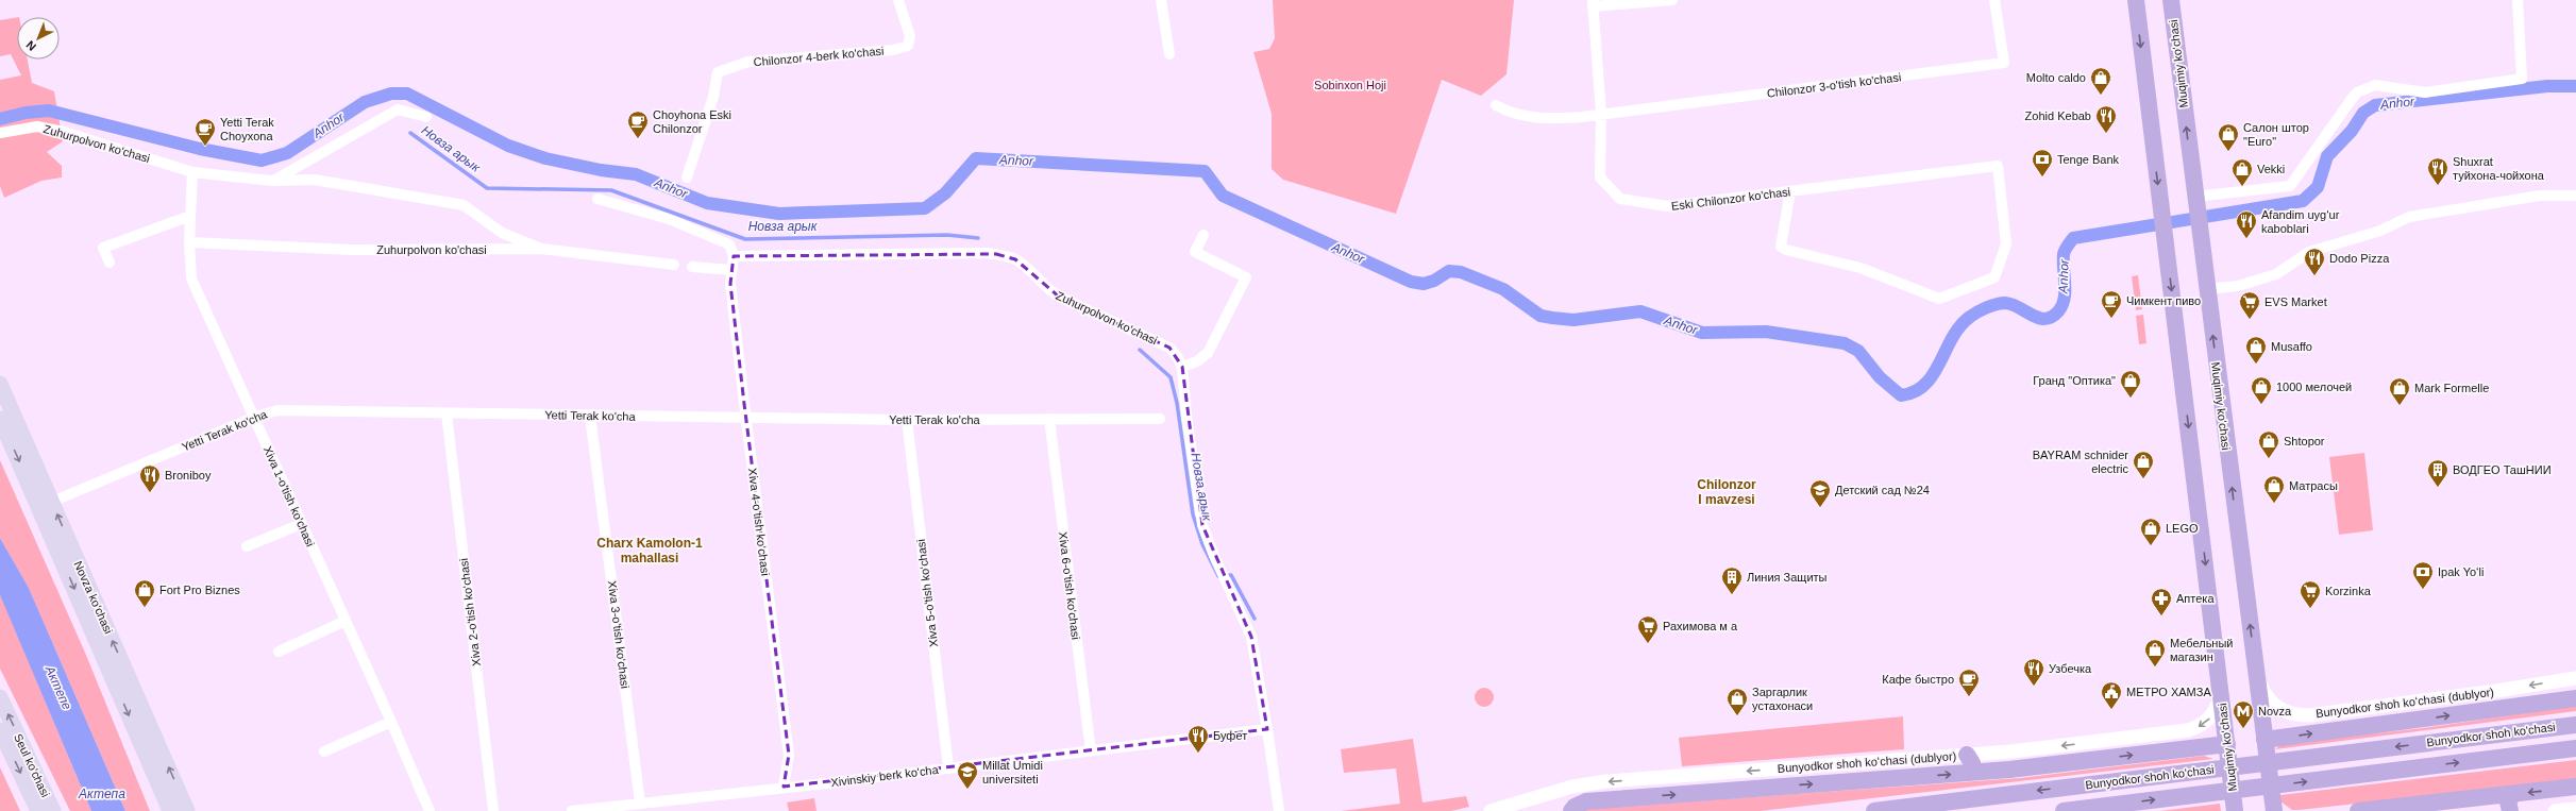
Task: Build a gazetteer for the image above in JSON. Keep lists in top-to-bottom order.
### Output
{
  "streets": {
    "main road": [
      "Muqimiy ko'chasi",
      "Novza ko'chasi",
      "Bunyodkor shoh ko'chasi",
      "Seul ko'chasi"
    ],
    "street": [
      "Chilonzor 4-berk ko'chasi",
      "Chilonzor 3-o'tish ko'chasi",
      "Zuhurpolvon ko'chasi",
      "Eski Chilonzor ko'chasi",
      "Yetti Terak ko'cha",
      "Xiva 1-o'tish ko'chasi",
      "Xiva 4-o'tish ko'chasi",
      "Xiva 6-o'tish ko'chasi",
      "Xiva 5-o'tish ko'chasi",
      "Xiva 2-o'tish ko'chasi",
      "Xiva 3-o'tish ko'chasi",
      "Bunyodkor shoh koʻchasi (dublyor)",
      "Xivinskiy berk ko'cha"
    ]
  },
  "crossings": [
    ["Muqimiy ko'chasi", "Bunyodkor shoh koʻchasi (dublyor)"],
    ["Chilonzor 3-o'tish ko'chasi", "Eski Chilonzor ko'chasi"],
    ["Zuhurpolvon ko'chasi", "Xiva 1-o'tish ko'chasi"],
    ["Zuhurpolvon ko'chasi", "Xiva 4-o'tish ko'chasi"],
    ["Zuhurpolvon ko'chasi", "Xivinskiy berk ko'cha"],
    ["Yetti Terak ko'cha", "Xiva 1-o'tish ko'chasi"],
    ["Yetti Terak ko'cha", "Xiva 4-o'tish ko'chasi"],
    ["Yetti Terak ko'cha", "Xiva 6-o'tish ko'chasi"],
    ["Yetti Terak ko'cha", "Xiva 5-o'tish ko'chasi"],
    ["Yetti Terak ko'cha", "Novza ko'chasi"],
    ["Yetti Terak ko'cha", "Xiva 2-o'tish ko'chasi"],
    ["Yetti Terak ko'cha", "Xiva 3-o'tish ko'chasi"],
    ["Xiva 4-o'tish ko'chasi", "Xivinskiy berk ko'cha"],
    ["Xiva 6-o'tish ko'chasi", "Xivinskiy berk ko'cha"],
    ["Xiva 5-o'tish ko'chasi", "Xivinskiy berk ko'cha"],
    ["Xiva 3-o'tish ko'chasi", "Xivinskiy berk ko'cha"]
  ],
  "one_way": ["Bunyodkor shoh koʻchasi (dublyor)"],
  "districts": ["Chilonzor I mavzesi", "Charx Kamolon-1 mahallasi"],
  "water": [
    "Anhor",
    "Новза арык",
    "Актепе",
    "Актепа"
  ],
  "parks": ["Sobinxon Hoji"],
  "places": {
    "shop": [
      "Molto caldo",
      "Салон штор \"Euro\"",
      "Vekki",
      "Musaffo",
      "Гранд \"Оптика\"",
      "1000 мелочей",
      "Mark Formelle",
      "Shtopor",
      "BAYRAM schnider electric",
      "Матрасы",
      "LEGO",
      "Fort Pro Biznes",
      "Мебельный магазин",
      "Заргарлик устахонаси"
    ],
    "restaurant": [
      "Zohid Kebab",
      "Shuxrat туйхона-чойхона",
      "Afandim uygʻur kaboblari",
      "Dodo Pizza",
      "Broniboy",
      "Узбечка",
      "Буфет"
    ],
    "cafe": [
      "Choyhona Eski Chilonzor",
      "Yetti Terak Choyxona",
      "Чимкент пиво",
      "Кафе быстро"
    ],
    "bank": ["Tenge Bank", "Ipak Yoʻli"],
    "supermarket": ["EVS Market", "Korzinka", "Рахимова м а"],
    "building": ["ВОДГЕО ТашНИИ", "Линия Защиты"],
    "school or university": ["Детский сад №24", "Millat Umidi universiteti"],
    "pharmacy": ["Аптека"],
    "public building": ["МЕТРО ХАМЗА"],
    "metro station": ["Novza"]
  },
  "north": "bottom left"
}
